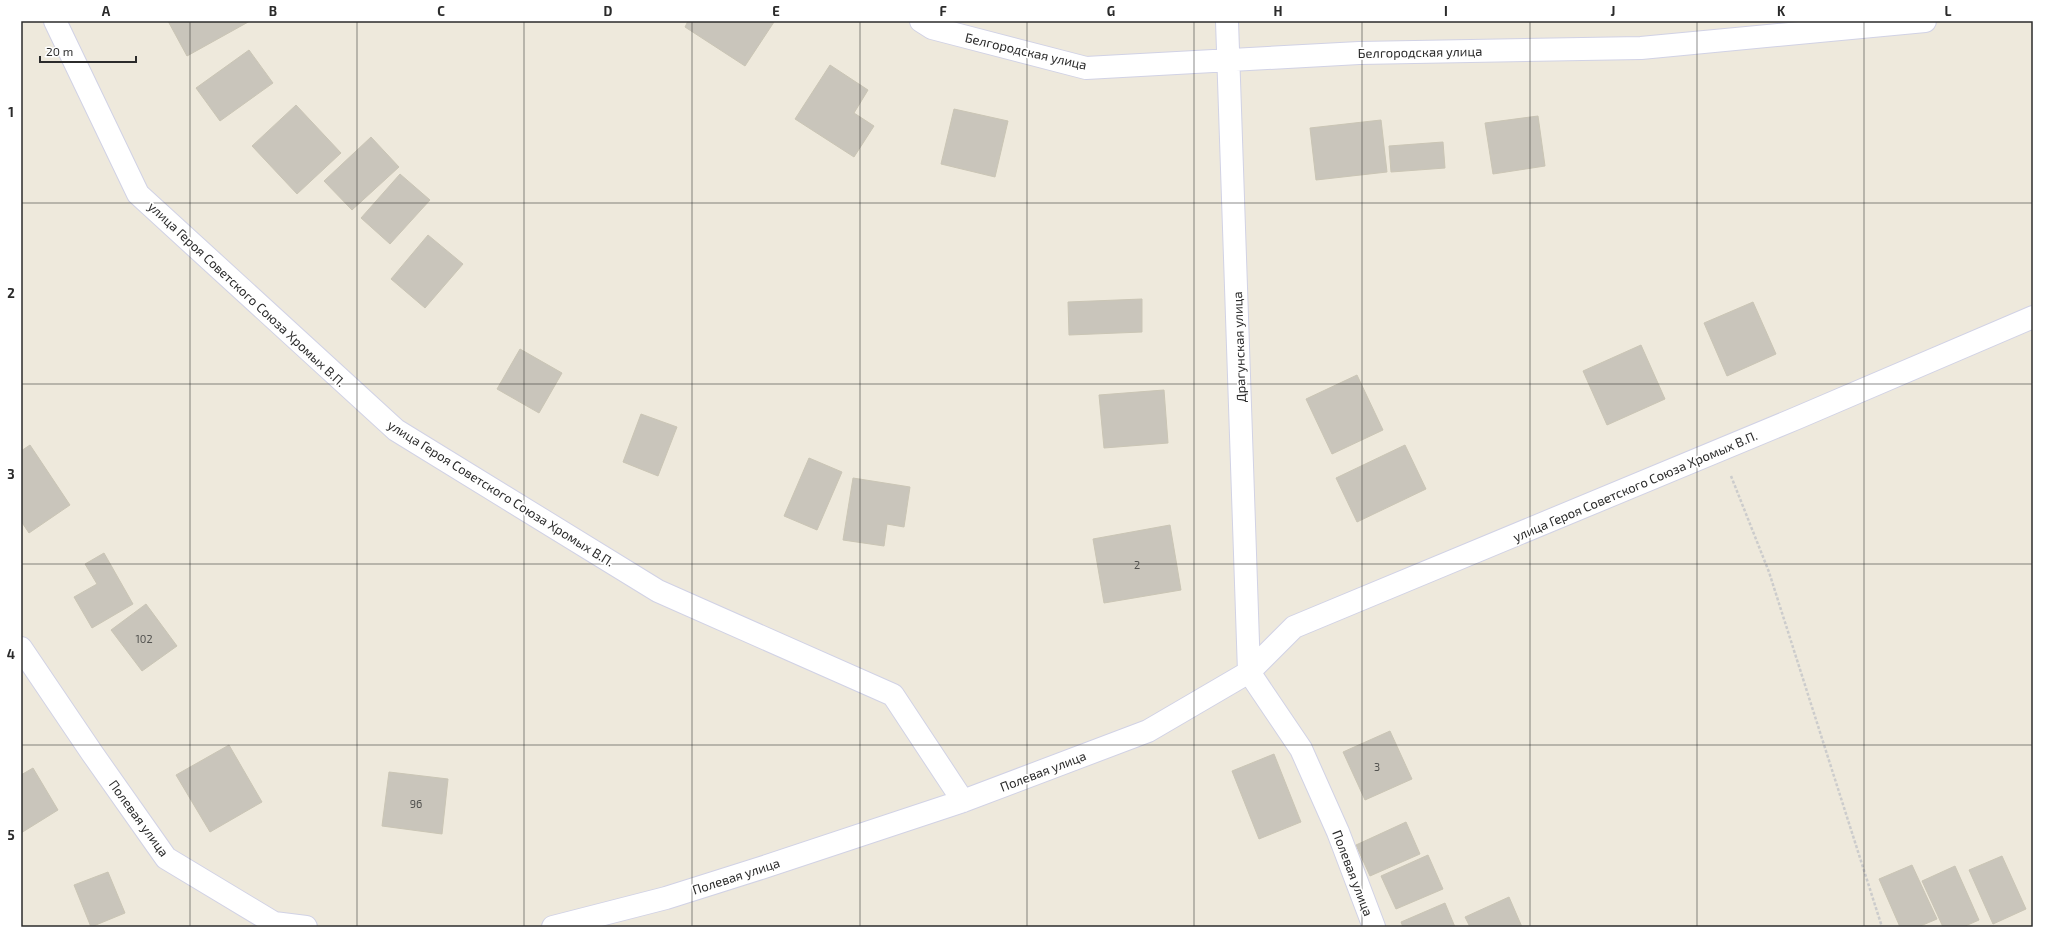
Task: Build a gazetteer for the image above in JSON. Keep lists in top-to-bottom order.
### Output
{
  "streets": {
    "street": [
      "Белгородская улица",
      "улица Героя Советского Союза Хромых В.П.",
      "Драгунская улица",
      "Полевая улица"
    ]
  },
  "crossings": [
    ["Белгородская улица", "Драгунская улица"],
    ["улица Героя Советского Союза Хромых В.П.", "Драгунская улица"],
    ["улица Героя Советского Союза Хромых В.П.", "Полевая улица"],
    ["Драгунская улица", "Полевая улица"]
  ],
  "house_numbers": [
    "2",
    "102",
    "3",
    "96"
  ],
  "scale_bar": "20 m",
  "grid": {
    "columns": [
      "A",
      "B",
      "C",
      "D",
      "E",
      "F",
      "G",
      "H",
      "I",
      "J",
      "K",
      "L"
    ],
    "rows": [
      "1",
      "2",
      "3",
      "4",
      "5"
    ]
  }
}
